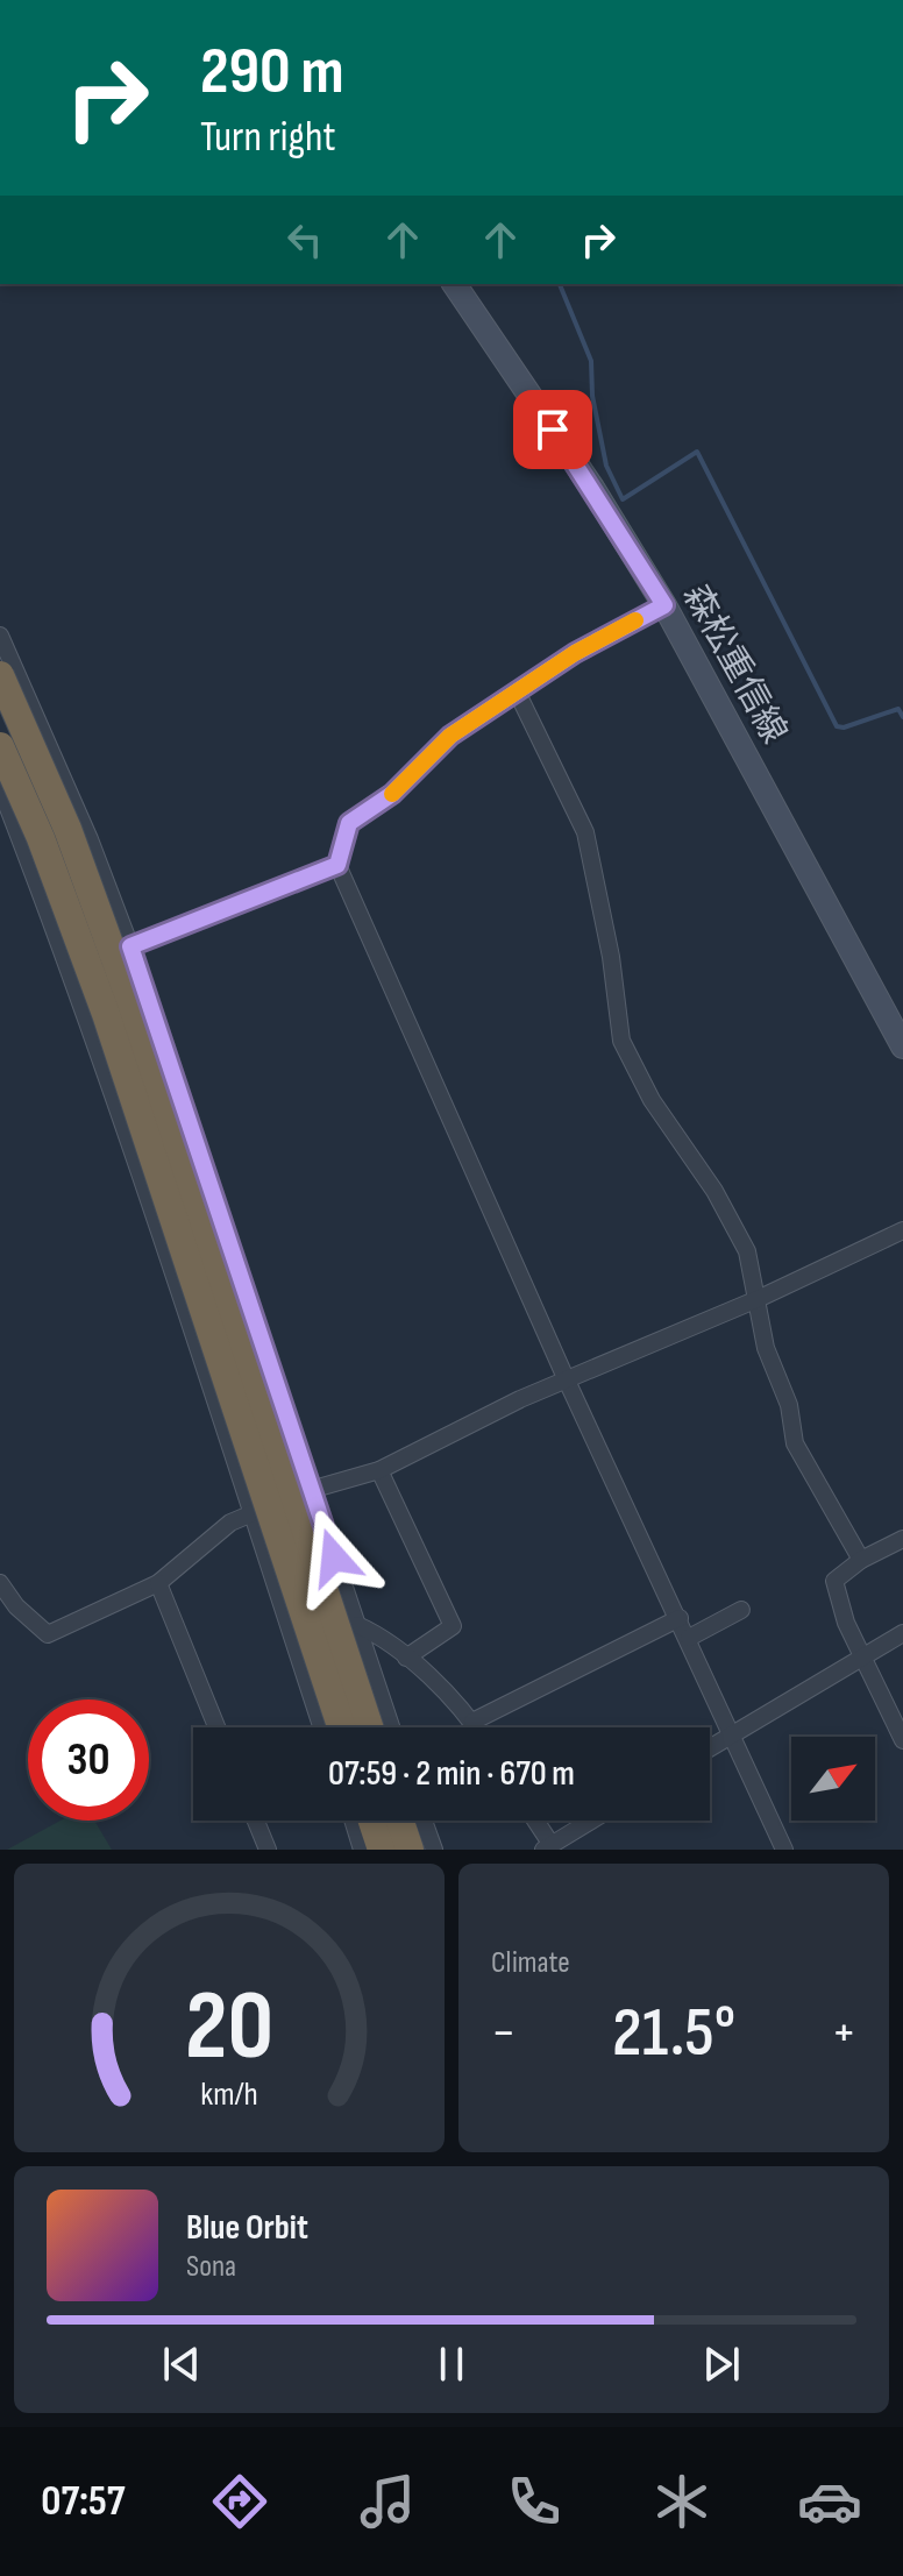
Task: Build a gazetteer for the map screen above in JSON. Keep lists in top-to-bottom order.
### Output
{
  "streets": {
    "main road": ["森松重信線"]
  },
  "north": "top right",
  "page": {
    "turn": ["290 m", "Turn right"],
    "limit": "30",
    "trip": "07:59 · 2 min · 670 m",
    "tile": "Climate",
    "heat": ["−", "21.5°", "+"],
    "song": ["Blue Orbit", "Sona"],
    "tabs": "07:57",
    "gauge": ["20", "km/h"]
  }
}
